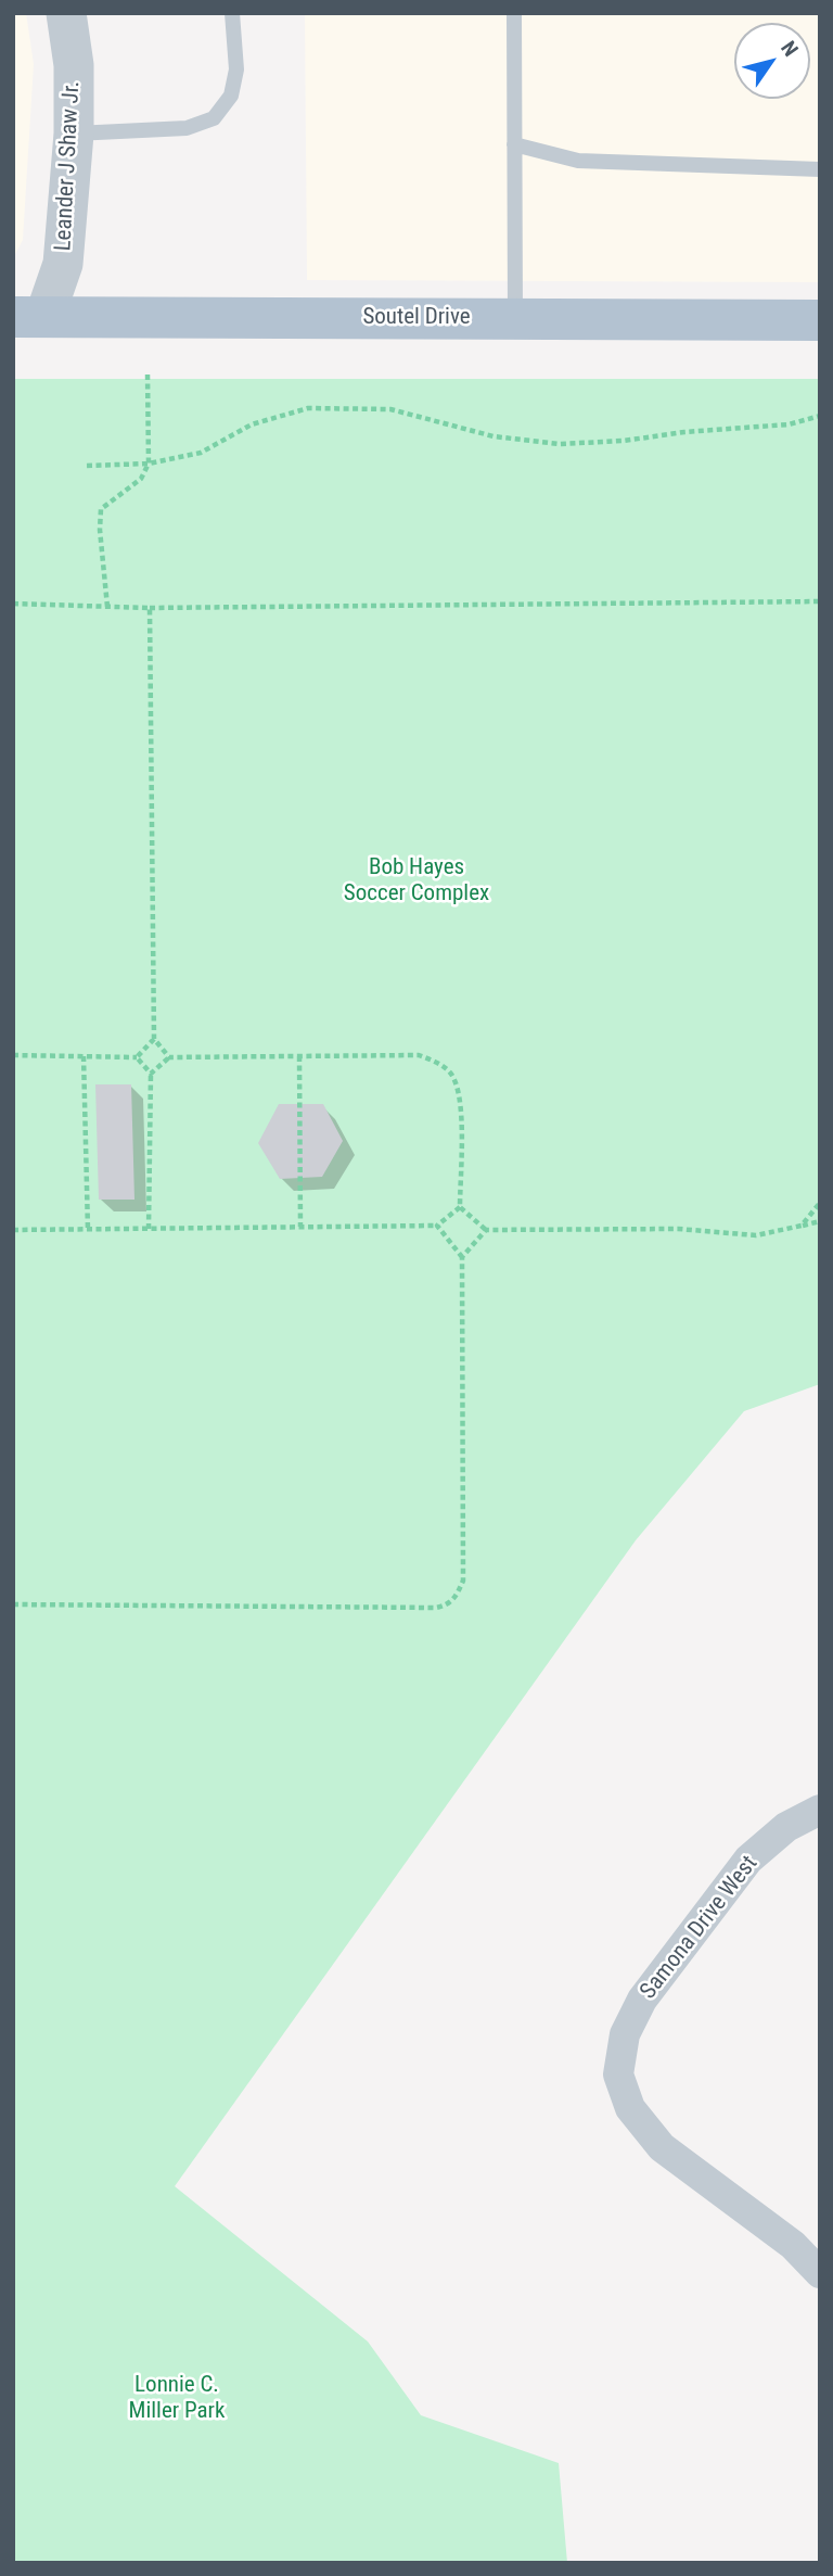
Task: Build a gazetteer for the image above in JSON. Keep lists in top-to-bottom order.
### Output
{
  "streets": {
    "main road": ["Soutel Drive"],
    "street": ["Leander J Shaw Jr.", "Samona Drive West"]
  },
  "crossings": [
    ["Leander J Shaw Jr.", "Soutel Drive"]
  ],
  "parks": ["Bob Hayes Soccer Complex", "Lonnie C. Miller Park"],
  "north": "top right"
}
